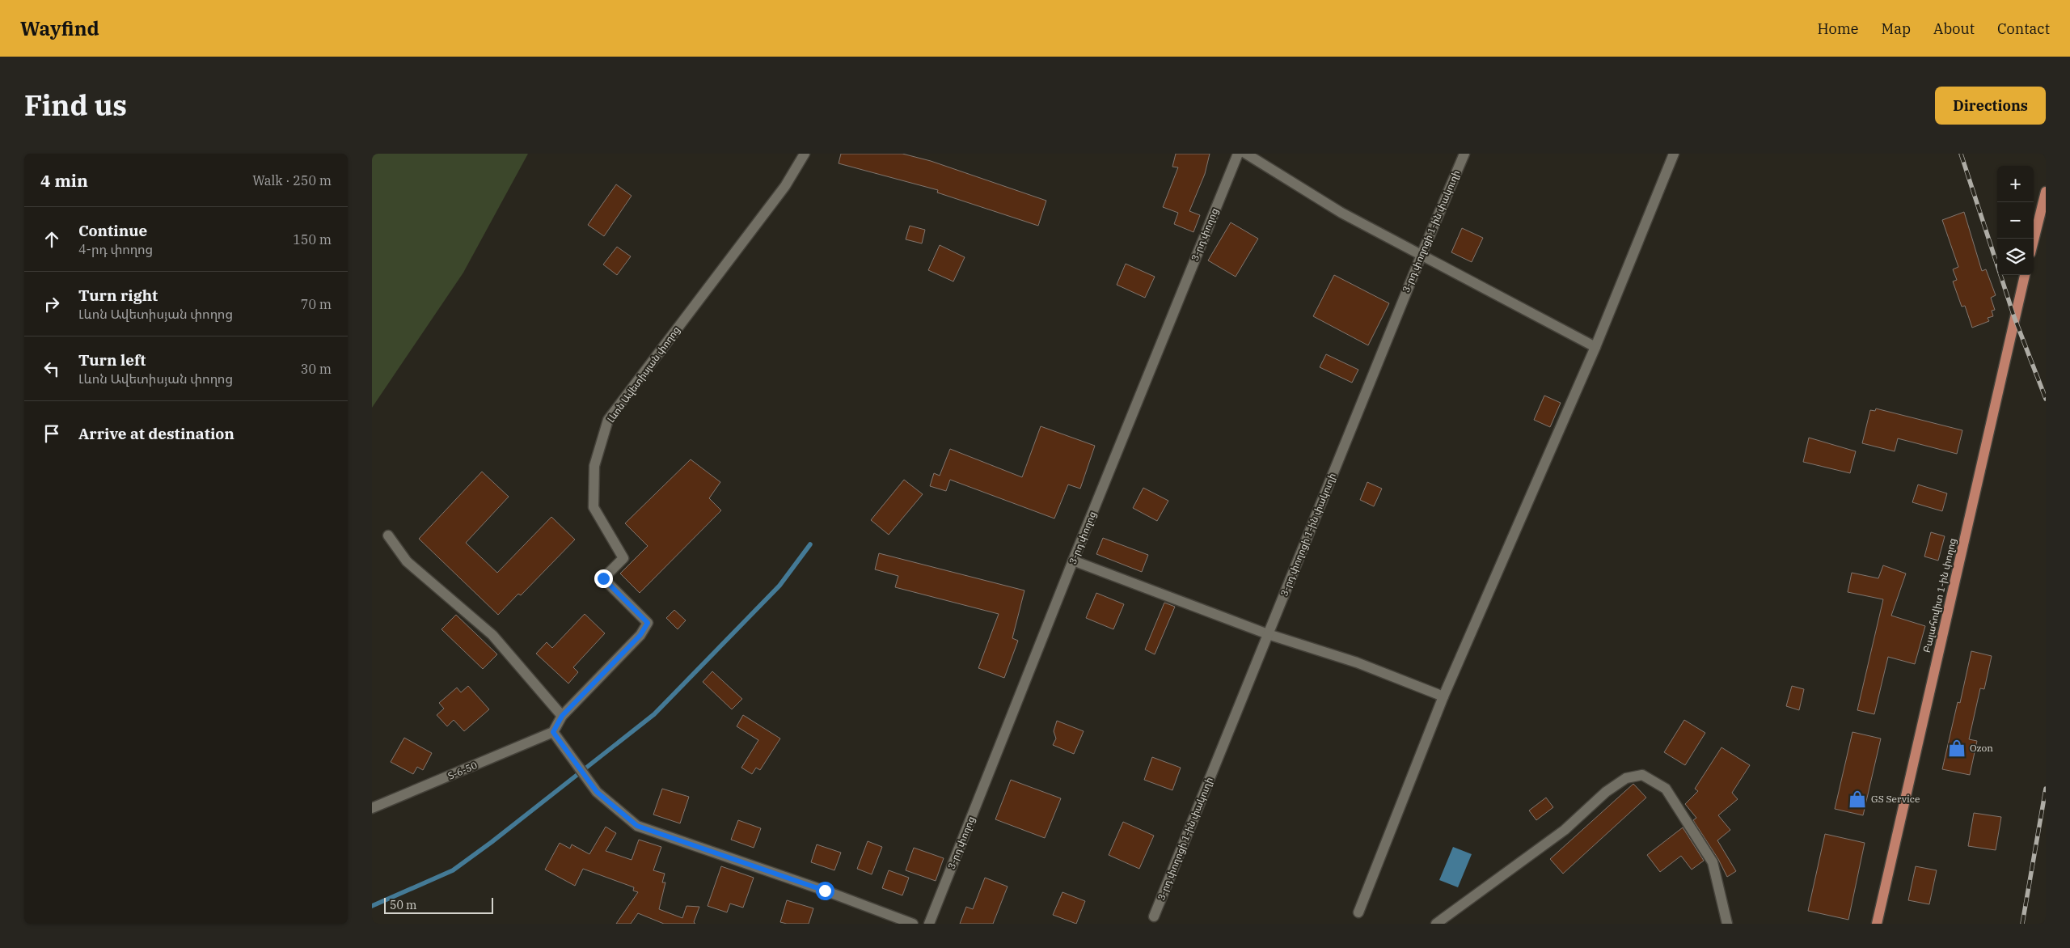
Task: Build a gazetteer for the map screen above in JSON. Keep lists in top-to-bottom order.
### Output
{
  "streets": {
    "main road": ["Բալահովիտ 1-ին փողոց"],
    "street": [
      "3-րդ փողոցի 1-ին փակուղի",
      "3-րդ փողոց",
      "Լևոն Ավետիսյան փողոց",
      "Տ-6-50"
    ]
  },
  "crossings": [
    ["Լևոն Ավետիսյան փողոց", "Տ-6-50"]
  ],
  "places": {
    "shop": ["Ozon", "GS Service"]
  },
  "scale_bar": "50 m",
  "page": {
    "header": "Wayfind",
    "nav": [
      "Home",
      "Map",
      "About",
      "Contact"
    ],
    "title": "Find us",
    "buttons": "Directions",
    "heading": ["4 min", "Walk · 250 m"],
    "map_buttons": ["+", "−"],
    "list": [
      ["Continue", "4-րդ փողոց", "150 m"],
      ["Turn right", "Լևոն Ավետիսյան փողոց", "70 m"],
      ["Turn left", "Լևոն Ավետիսյան փողոց", "30 m"],
      "Arrive at destination"
    ],
    "scale": "50 m"
  }
}
